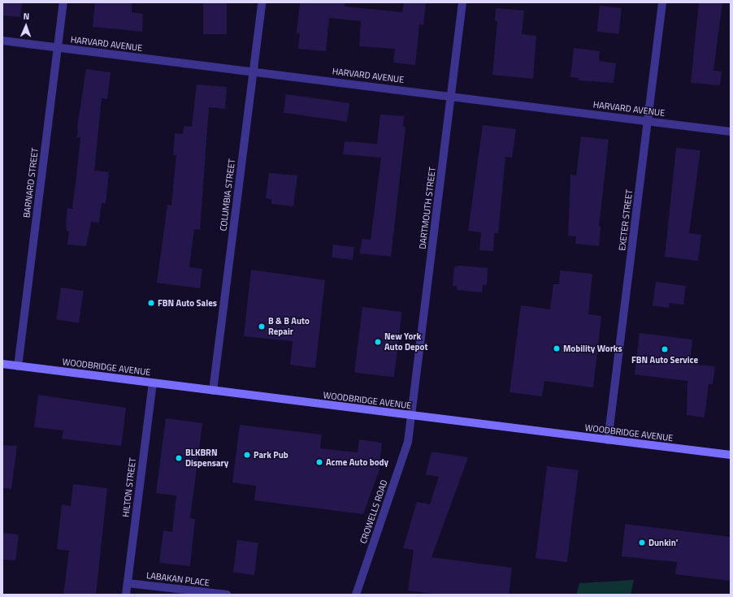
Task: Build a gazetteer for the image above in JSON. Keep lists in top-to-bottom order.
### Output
{
  "streets": {
    "main road": ["WOODBRIDGE AVENUE"],
    "street": [
      "HARVARD AVENUE",
      "BARNARD STREET",
      "COLUMBIA STREET",
      "DARTMOUTH STREET",
      "EXETER STREET",
      "HILTON STREET",
      "CROWELLS ROAD",
      "LABAKAN PLACE"
    ]
  },
  "crossings": [
    ["HARVARD AVENUE", "BARNARD STREET"],
    ["HARVARD AVENUE", "COLUMBIA STREET"],
    ["HARVARD AVENUE", "DARTMOUTH STREET"],
    ["HARVARD AVENUE", "EXETER STREET"],
    ["BARNARD STREET", "WOODBRIDGE AVENUE"],
    ["COLUMBIA STREET", "WOODBRIDGE AVENUE"],
    ["DARTMOUTH STREET", "WOODBRIDGE AVENUE"],
    ["DARTMOUTH STREET", "CROWELLS ROAD"],
    ["EXETER STREET", "WOODBRIDGE AVENUE"],
    ["WOODBRIDGE AVENUE", "HILTON STREET"],
    ["WOODBRIDGE AVENUE", "CROWELLS ROAD"],
    ["HILTON STREET", "LABAKAN PLACE"]
  ],
  "places": [
    "FBN Auto Sales",
    "B & B Auto Repair",
    "New York Auto Depot",
    "Mobility Works",
    "FBN Auto Service",
    "Park Pub",
    "BLKBRN Dispensary",
    "Acme Auto body",
    "Dunkin'"
  ],
  "north": "top"
}
